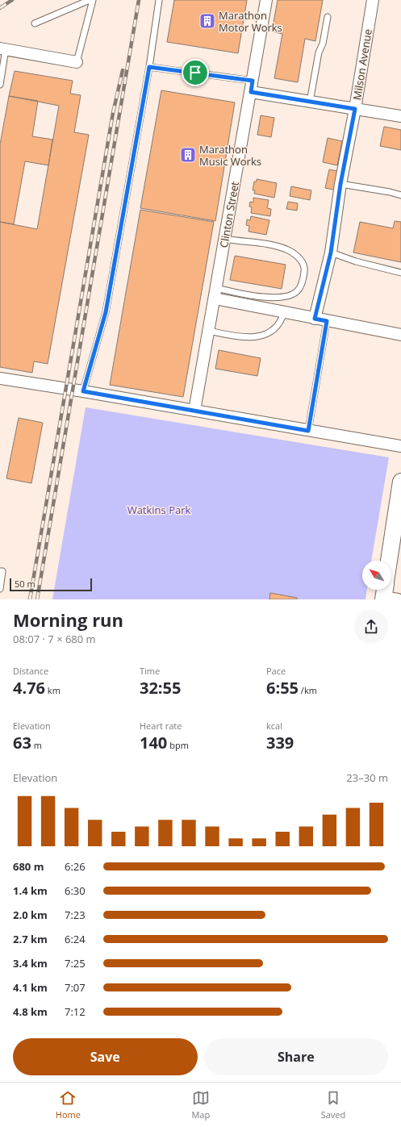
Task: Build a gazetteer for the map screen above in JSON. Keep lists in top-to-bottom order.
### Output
{
  "streets": {
    "street": ["Milson Avenue", "Clinton Street"]
  },
  "parks": ["Watkins Park"],
  "places": {
    "building": ["Marathon Motor Works", "Marathon Music Works"]
  },
  "scale_bar": "50 m",
  "north": "top left",
  "page": {
    "scale": "50 m",
    "heading": ["Morning run", "08:07 · 7 × 680 m"],
    "stats": [
      ["Distance", "4.76 km"],
      ["Time", "32:55"],
      ["Pace", "6:55 /km"],
      ["Elevation", "63 m"],
      ["Heart rate", "140 bpm"],
      ["kcal", "339"]
    ],
    "chart": ["Elevation", "23–30 m"],
    "list": [
      {
        "name": "680 m",
        "note": "6:26"
      },
      {
        "name": "1.4 km",
        "note": "6:30"
      },
      {
        "name": "2.0 km",
        "note": "7:23"
      },
      {
        "name": "2.7 km",
        "note": "6:24"
      },
      {
        "name": "3.4 km",
        "note": "7:25"
      },
      {
        "name": "4.1 km",
        "note": "7:07"
      },
      {
        "name": "4.8 km",
        "note": "7:12"
      }
    ],
    "buttons": ["Save", "Share"],
    "tabs": ["Home", "Map", "Saved"]
  }
}
